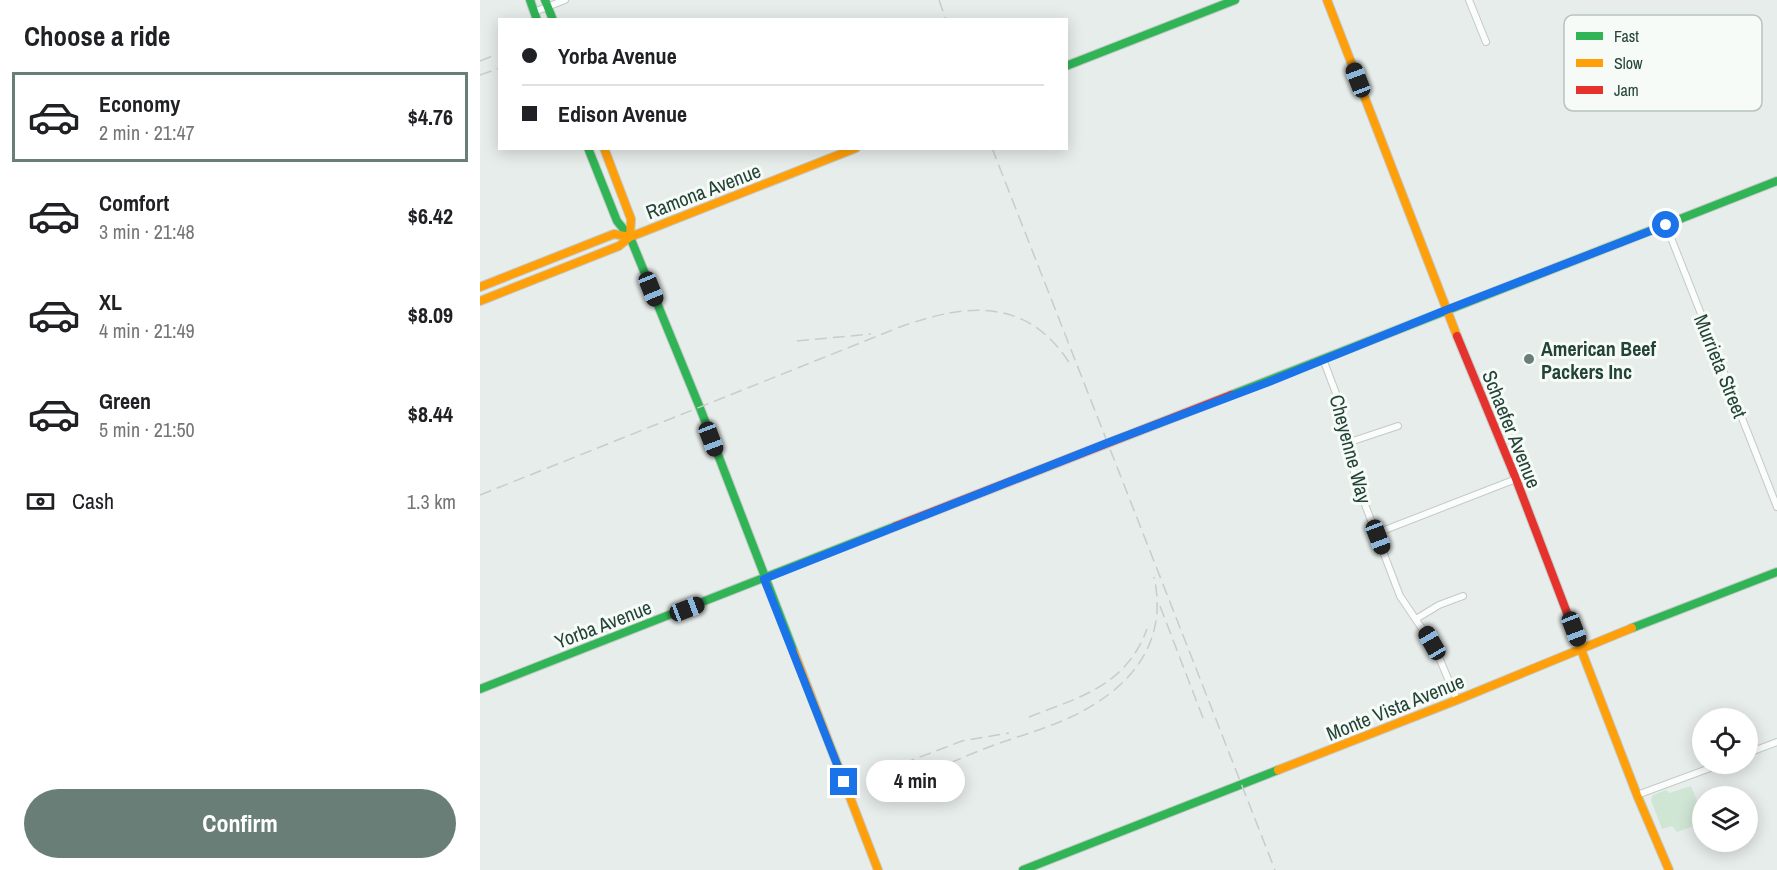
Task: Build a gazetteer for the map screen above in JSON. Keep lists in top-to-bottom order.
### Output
{
  "streets": {
    "street": [
      "Ramona Avenue",
      "Murrieta Street",
      "Schaefer Avenue",
      "Cheyenne Way",
      "Yorba Avenue",
      "Monte Vista Avenue"
    ]
  },
  "crossings": [
    ["Murrieta Street", "Yorba Avenue"],
    ["Schaefer Avenue", "Yorba Avenue"],
    ["Schaefer Avenue", "Monte Vista Avenue"],
    ["Cheyenne Way", "Yorba Avenue"],
    ["Cheyenne Way", "Monte Vista Avenue"]
  ],
  "places": ["American Beef Packers Inc"],
  "legend": ["Fast", "Slow", "Jam"],
  "page": {
    "heading": "Choose a ride",
    "banner": ["Yorba Avenue", "Edison Avenue"],
    "list": [
      {
        "name": "Economy",
        "note": "2 min · 21:47",
        "value": "$4.76"
      },
      {
        "name": "Comfort",
        "note": "3 min · 21:48",
        "value": "$6.42"
      },
      {
        "name": "XL",
        "note": "4 min · 21:49",
        "value": "$8.09"
      },
      {
        "name": "Green",
        "note": "5 min · 21:50",
        "value": "$8.44"
      }
    ],
    "pay": ["Cash", "1.3 km"],
    "bubble": "4 min",
    "buttons": "Confirm"
  }
}
